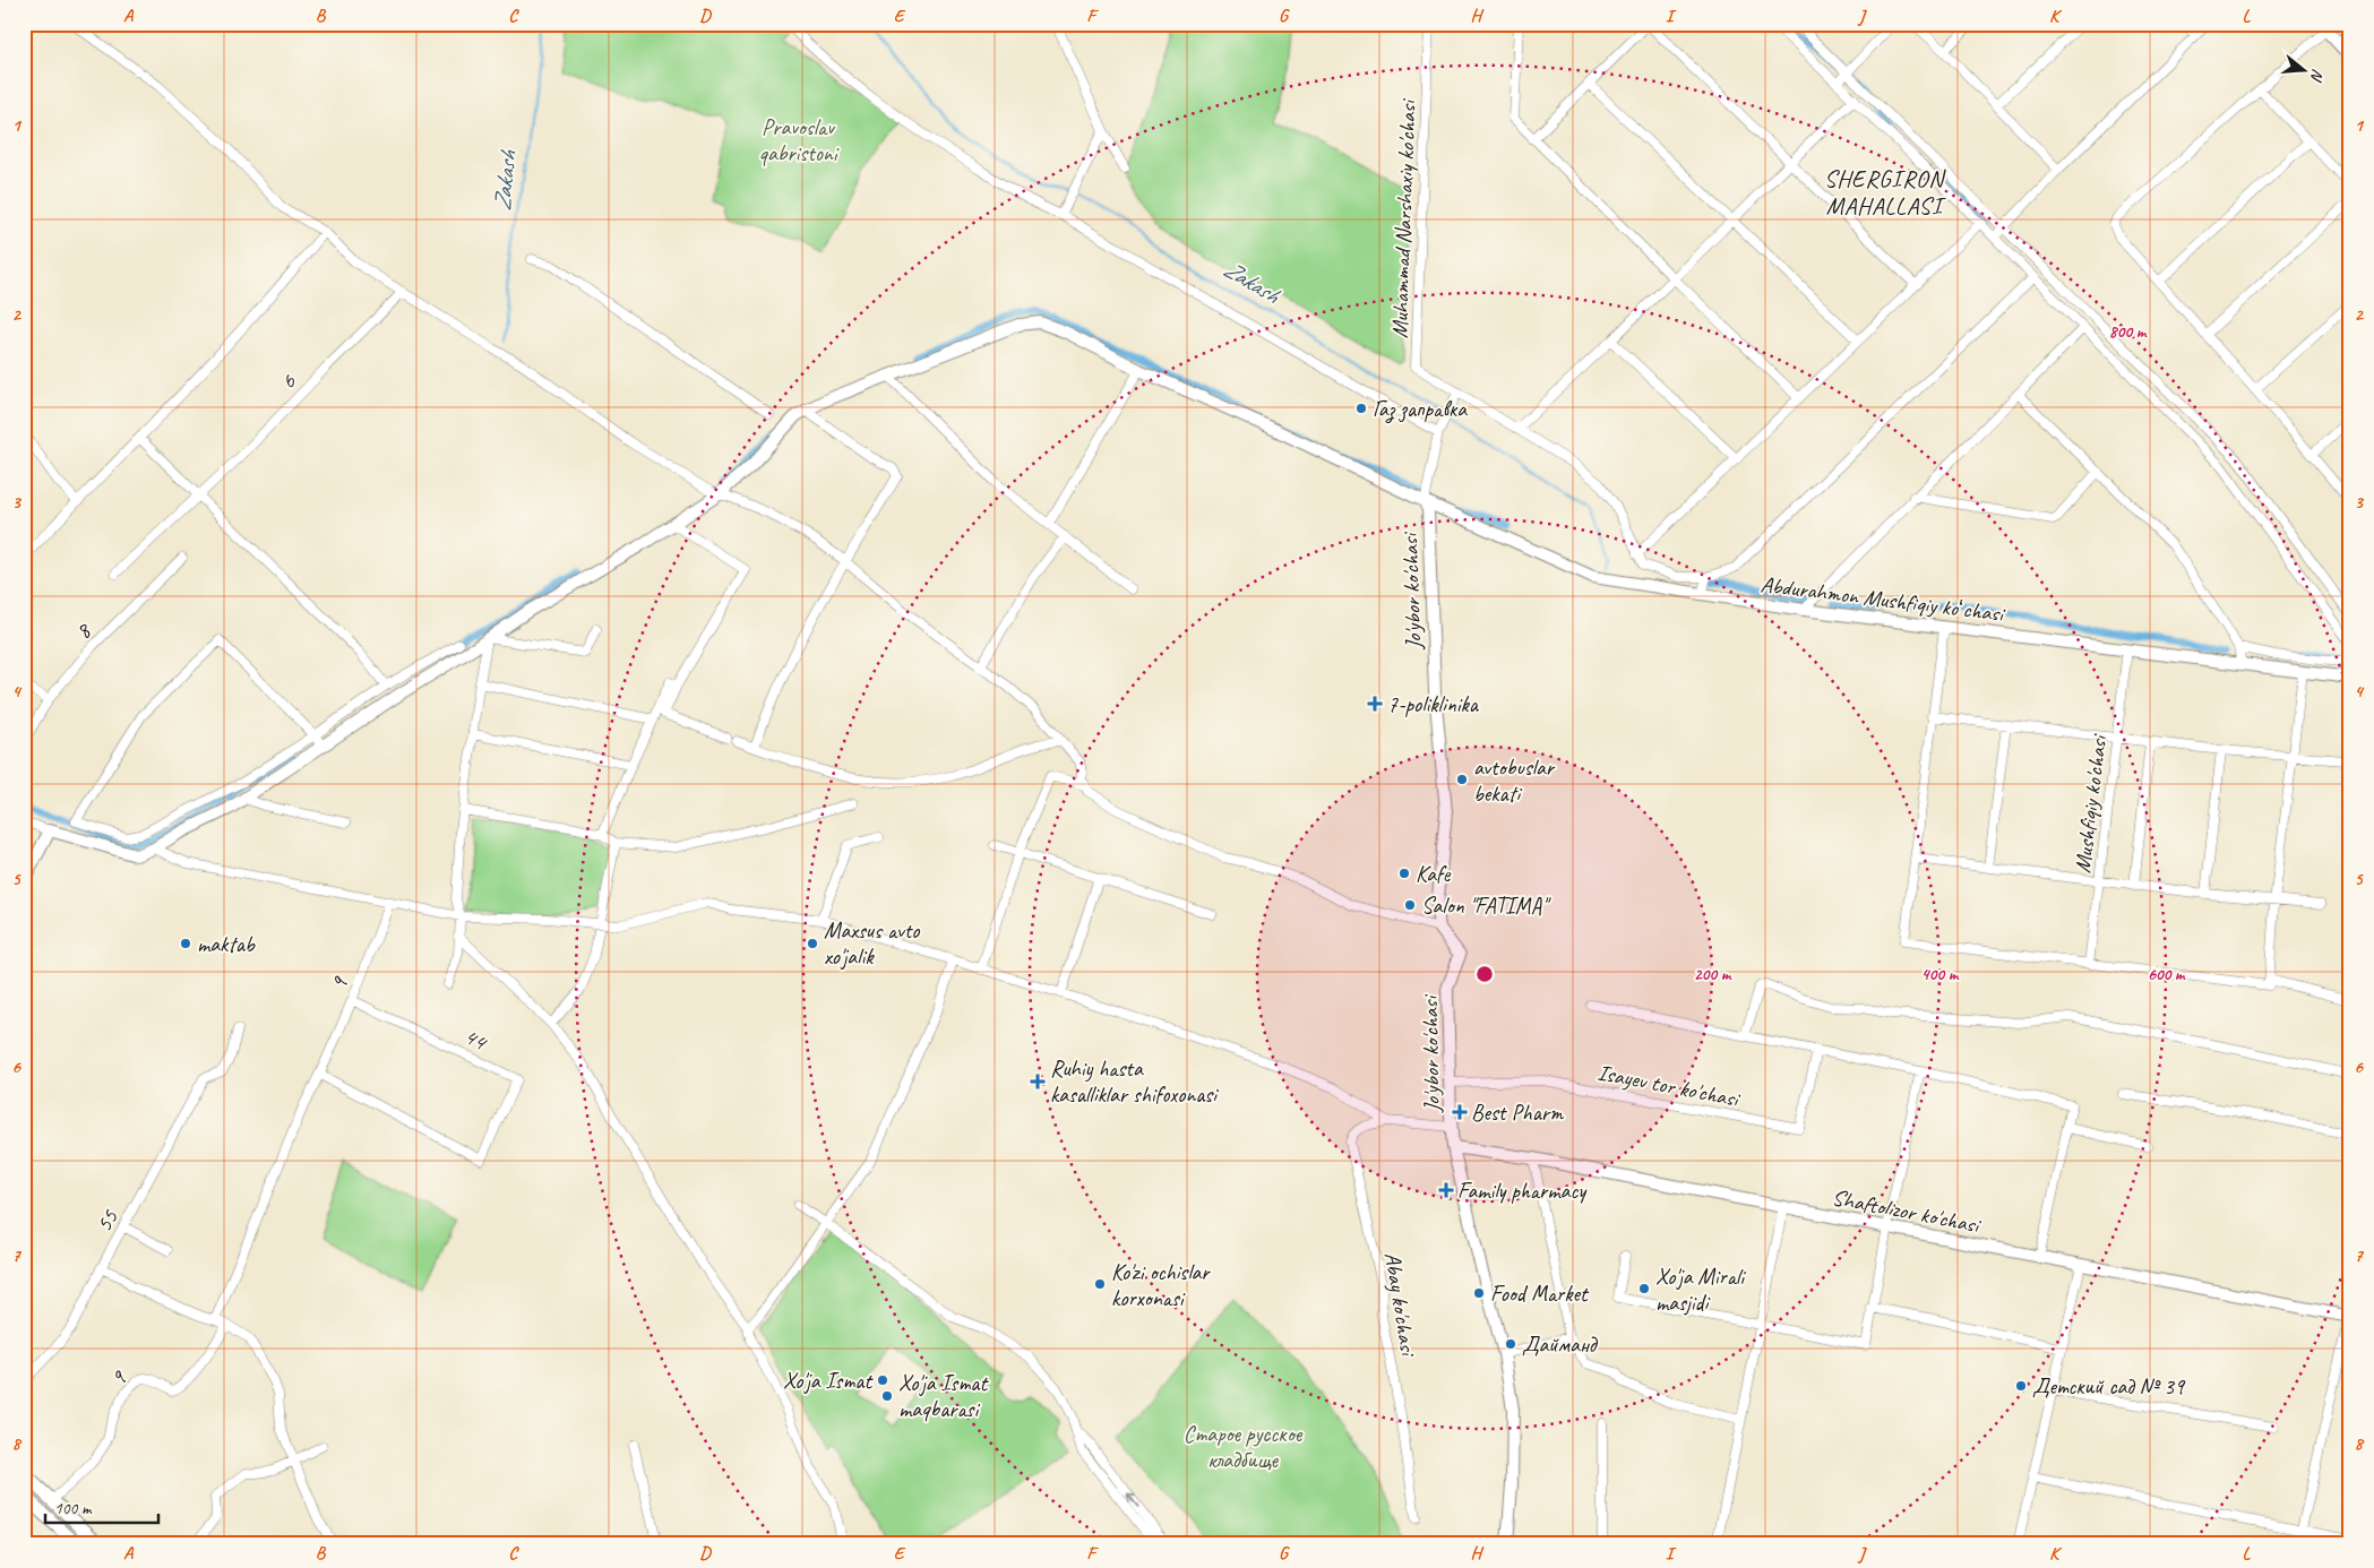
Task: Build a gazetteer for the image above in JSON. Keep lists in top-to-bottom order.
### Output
{
  "streets": {
    "street": [
      "Muhammad Narshaxiy ko'chasi",
      "6",
      "Jo'ybor ko'chasi",
      "Abdurahmon Mushfiqiy koʻchasi",
      "8",
      "Mushfiqiy ko'chasi",
      "9",
      "44",
      "Isayev tor ko'chasi",
      "Shaftolizor ko'chasi",
      "55",
      "Abay ko'chasi"
    ]
  },
  "crossings": [
    ["Jo'ybor ko'chasi", "Abdurahmon Mushfiqiy koʻchasi"],
    ["Jo'ybor ko'chasi", "Isayev tor ko'chasi"],
    ["Jo'ybor ko'chasi", "Shaftolizor ko'chasi"],
    ["Abdurahmon Mushfiqiy koʻchasi", "Mushfiqiy ko'chasi"],
    ["9", "44"]
  ],
  "districts": ["SHERGIRON MAHALLASI"],
  "water": ["Zakash"],
  "parks": ["Pravoslav qabristoni", "Старое русское кладбище"],
  "places": {
    "other": [
      "Газ заправка",
      "avtobuslar bekati",
      "Kafe",
      "Salon \"FATIMA\"",
      "maktab",
      "Maxsus avto xo'jalik",
      "Ko'zi ochislar korxonasi",
      "Xo'ja Mirali masjidi",
      "Food Market",
      "Дайманд",
      "Xo'ja Ismat",
      "Детский сад № 39",
      "Xo'ja Ismat maqbarasi"
    ],
    "health": [
      "7-poliklinika",
      "Ruhiy hasta kasalliklar shifoxonasi",
      "Best Pharm",
      "Family pharmacy"
    ]
  },
  "scale_bar": "100 m",
  "north": "right",
  "grid": {
    "columns": [
      "A",
      "B",
      "C",
      "D",
      "E",
      "F",
      "G",
      "H",
      "I",
      "J",
      "K",
      "L"
    ],
    "rows": [
      "1",
      "2",
      "3",
      "4",
      "5",
      "6",
      "7",
      "8"
    ]
  },
  "rings": [
    "800 m",
    "200 m",
    "400 m",
    "600 m"
  ]
}
